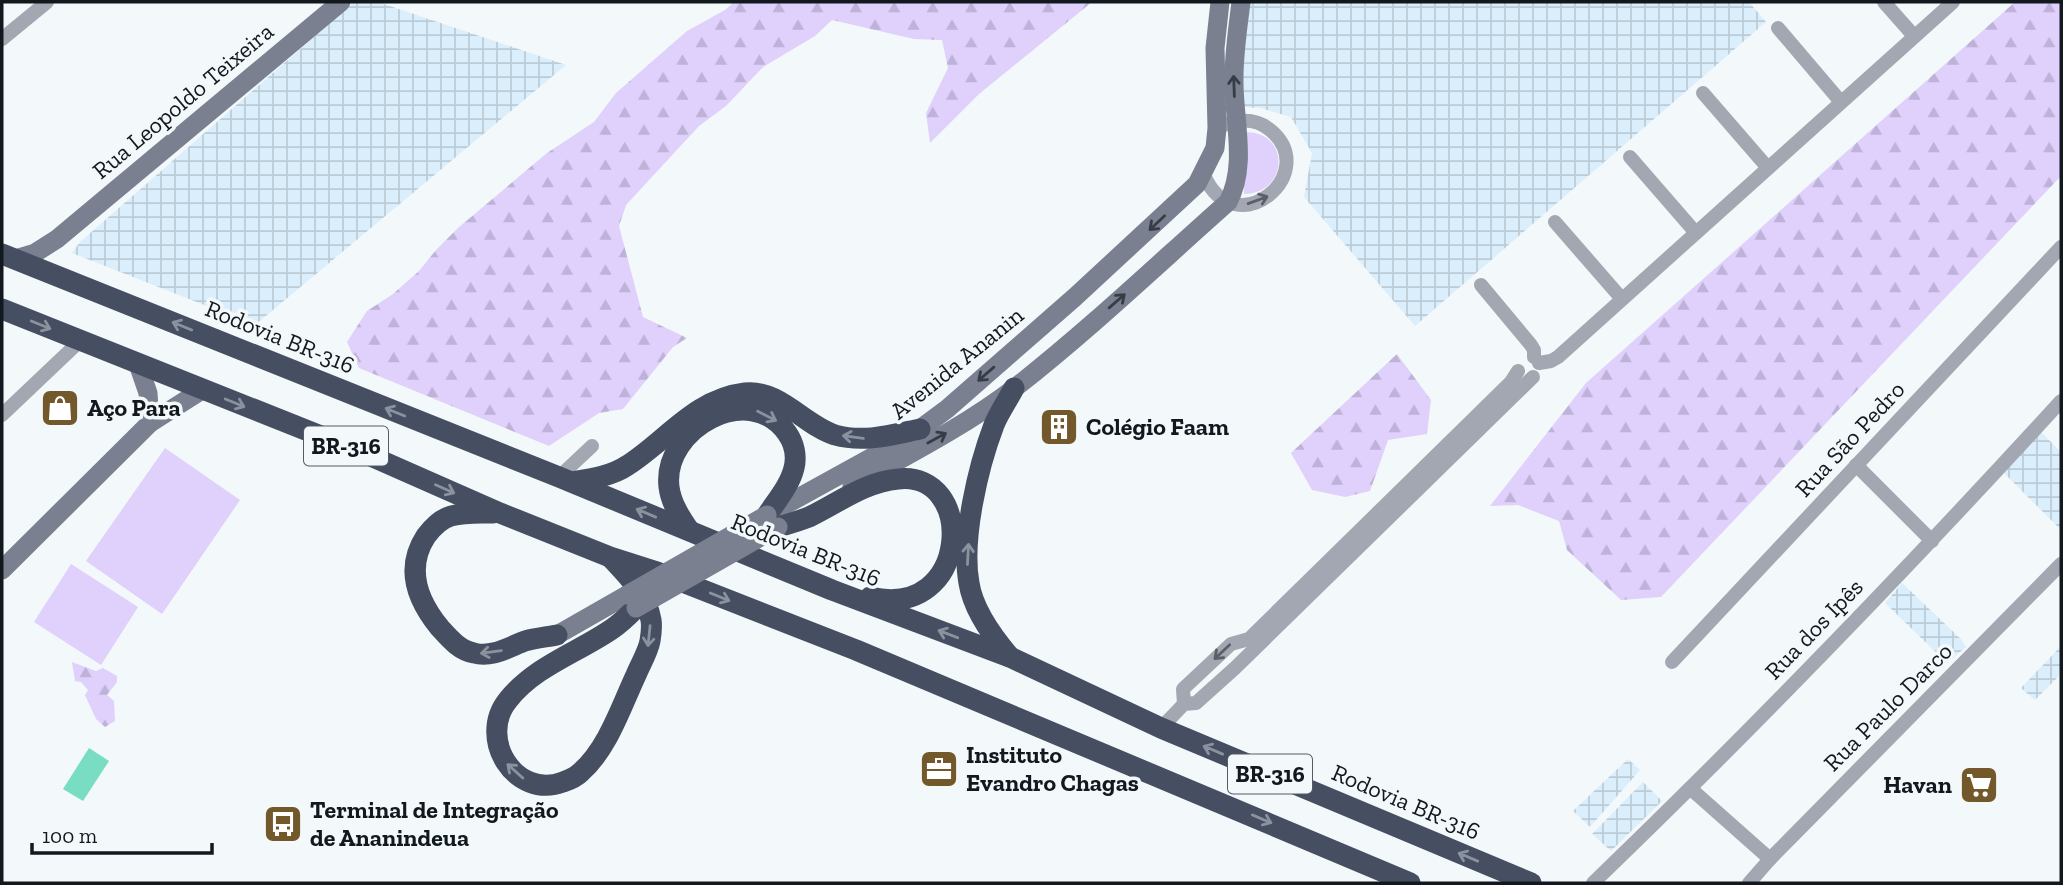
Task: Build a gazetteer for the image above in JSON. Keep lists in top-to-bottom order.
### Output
{
  "streets": {
    "highway": ["Rodovia BR-316", "BR-316"],
    "main road": ["Rua Leopoldo Teixeira", "Avenida Ananin"],
    "street": ["Rua São Pedro", "Rua dos Ipês", "Rua Paulo Darco"]
  },
  "crossings": [
    ["Rua Leopoldo Teixeira", "BR-316"],
    ["Rodovia BR-316", "BR-316"]
  ],
  "places": {
    "shop": ["Aço Para"],
    "building": ["Colégio Faam"],
    "office": ["Instituto Evandro Chagas"],
    "supermarket": ["Havan"],
    "bus stop": ["Terminal de Integração de Ananindeua"]
  },
  "scale_bar": "100 m"
}
